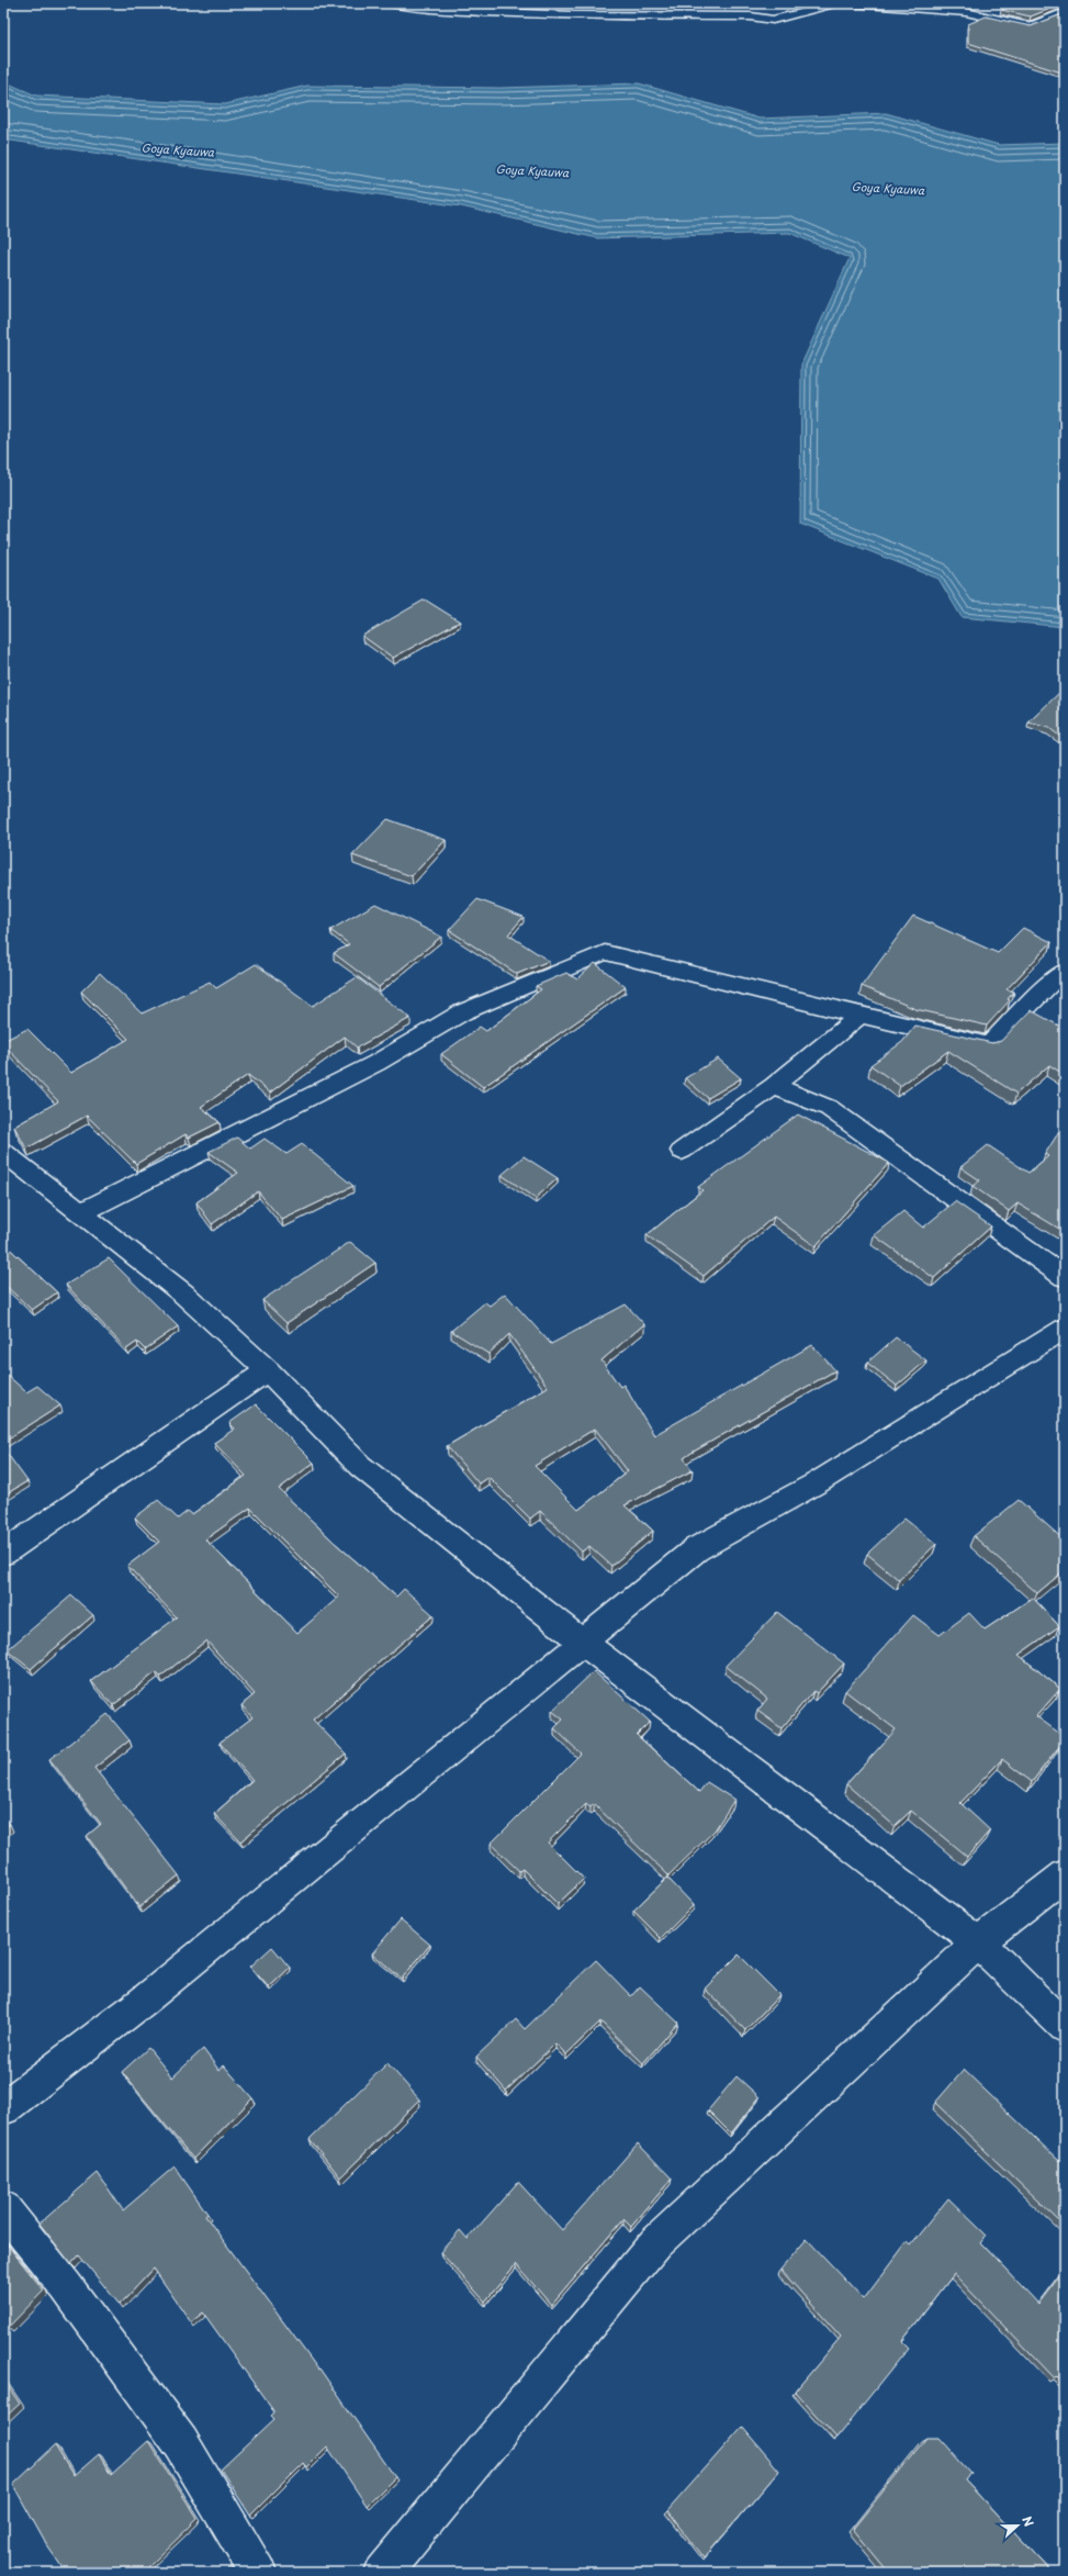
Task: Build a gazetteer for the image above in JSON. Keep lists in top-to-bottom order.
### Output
{
  "water": ["Goya Kyauwa"],
  "north": "right"
}
